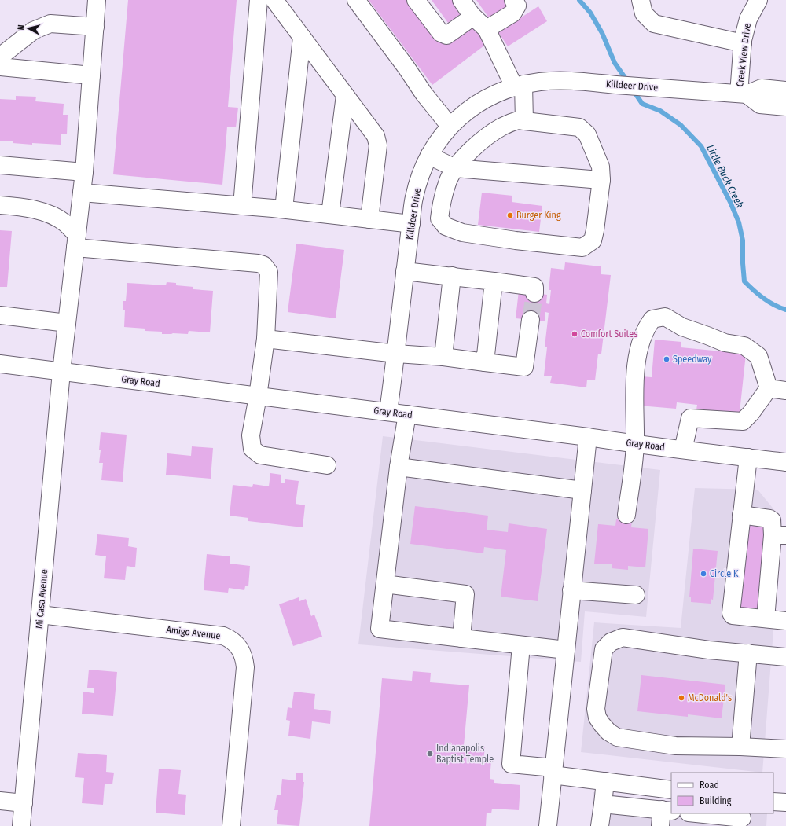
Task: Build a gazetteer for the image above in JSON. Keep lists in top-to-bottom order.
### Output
{
  "streets": {
    "street": [
      "Creek View Drive",
      "Killdeer Drive",
      "Gray Road",
      "Mi Casa Avenue",
      "Amigo Avenue"
    ]
  },
  "crossings": [
    ["Creek View Drive", "Killdeer Drive"],
    ["Killdeer Drive", "Gray Road"],
    ["Gray Road", "Mi Casa Avenue"],
    ["Mi Casa Avenue", "Amigo Avenue"]
  ],
  "water": ["Little Buck Creek"],
  "places": [
    "Burger King",
    "Comfort Suites",
    "Speedway",
    "Circle K",
    "McDonald's",
    "Indianapolis Baptist Temple"
  ],
  "legend": ["Road", "Building"],
  "north": "left"
}
